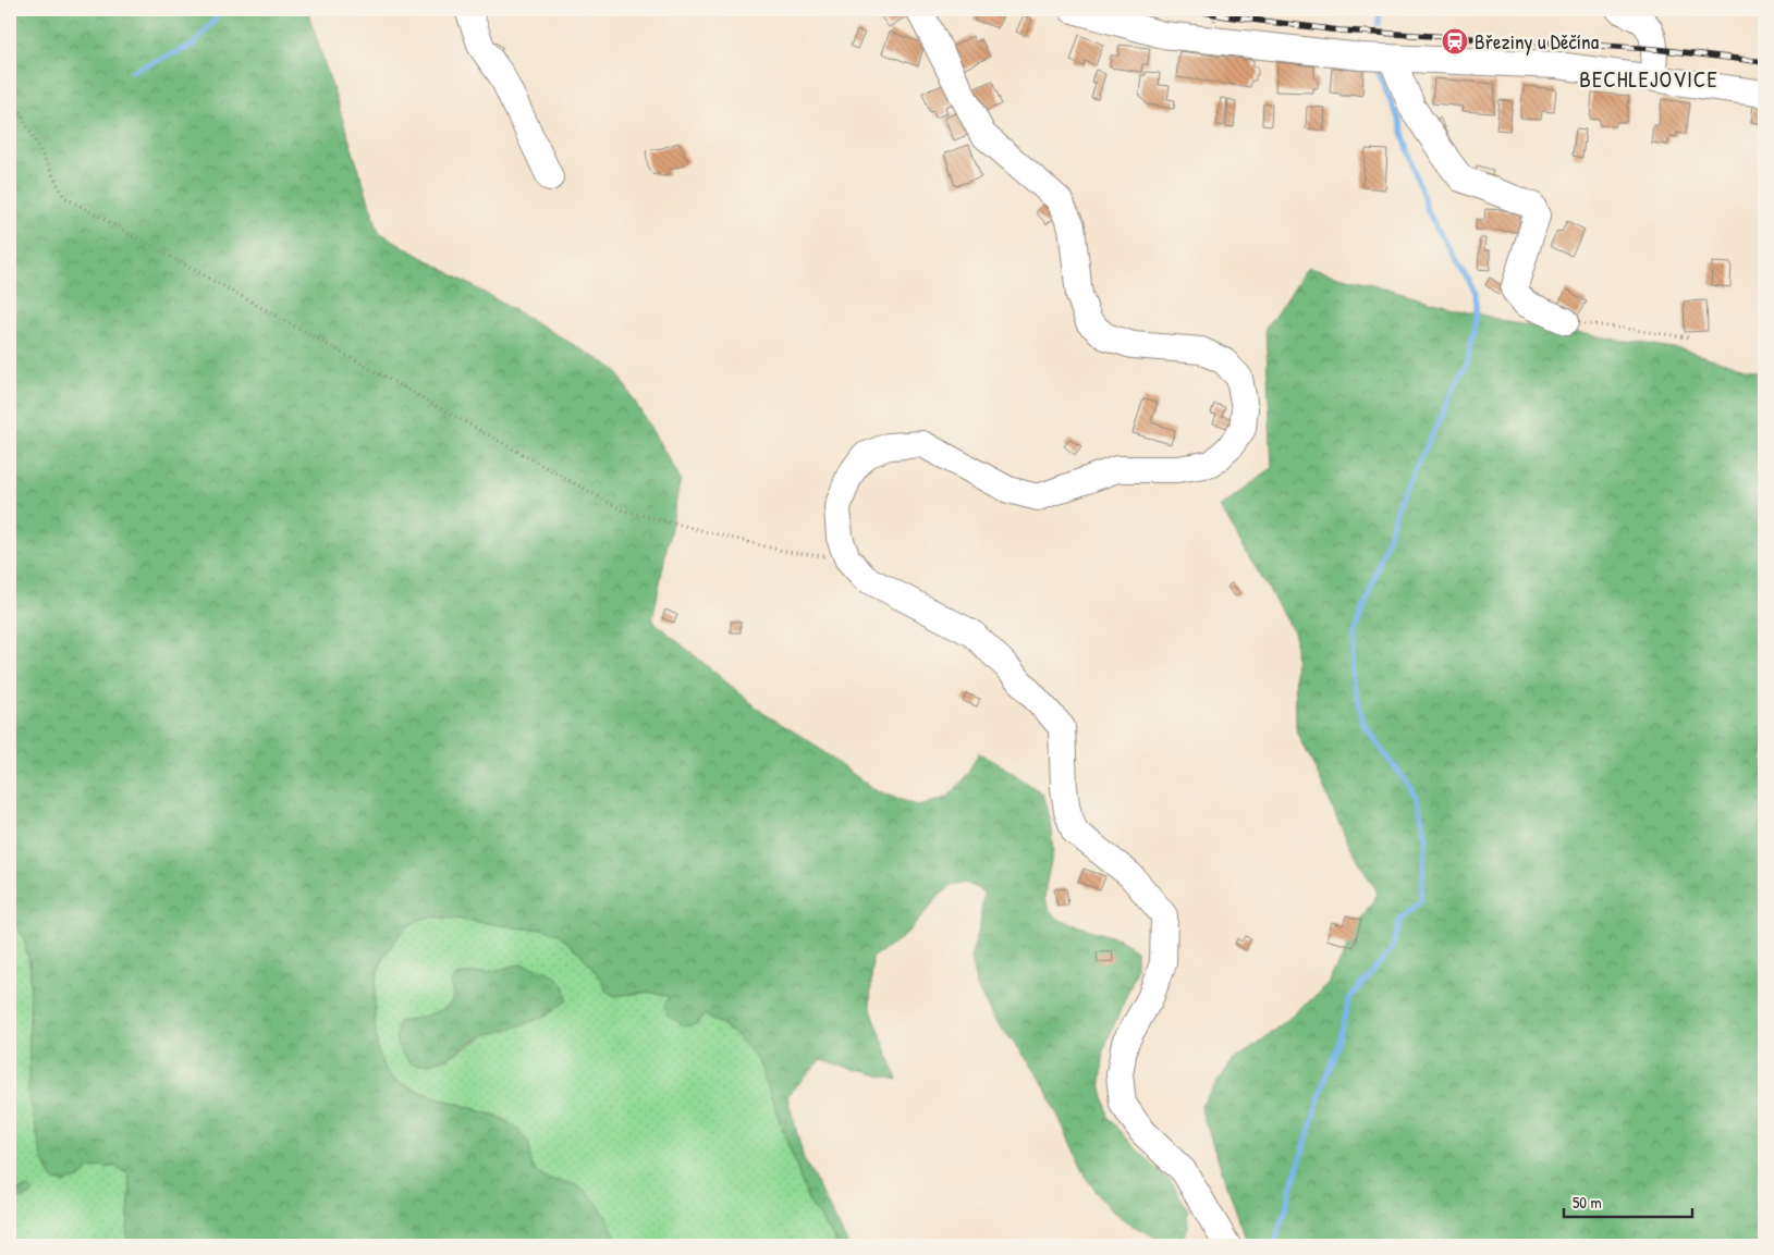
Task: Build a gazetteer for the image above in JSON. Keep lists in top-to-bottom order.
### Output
{
  "districts": ["BECHLEJOVICE"],
  "places": {
    "station": ["Březiny u Děčína"]
  },
  "scale_bar": "50 m"
}
